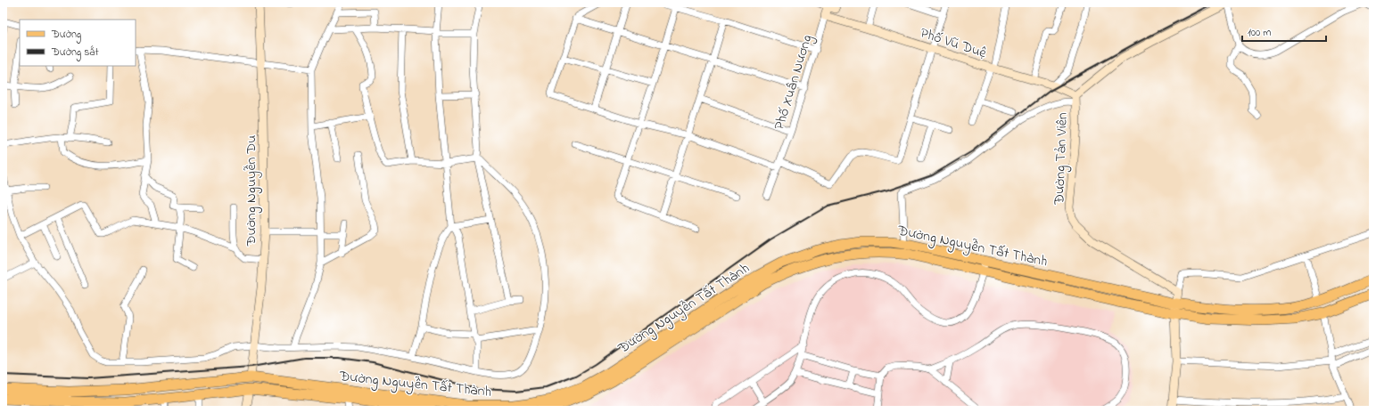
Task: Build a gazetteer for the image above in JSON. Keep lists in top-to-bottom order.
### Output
{
  "streets": {
    "main road": ["Đường Nguyễn Tất Thành"],
    "street": [
      "Phố Vũ Duệ",
      "Phố Xuân Nương",
      "Đường Tản Viên",
      "Đường Nguyễn Du"
    ]
  },
  "crossings": [
    ["Phố Vũ Duệ", "Phố Xuân Nương"],
    ["Phố Vũ Duệ", "Đường Tản Viên"],
    ["Đường Nguyễn Du", "Đường Nguyễn Tất Thành"]
  ],
  "legend": ["Đường", "Đường sắt"],
  "scale_bar": "100 m"
}
